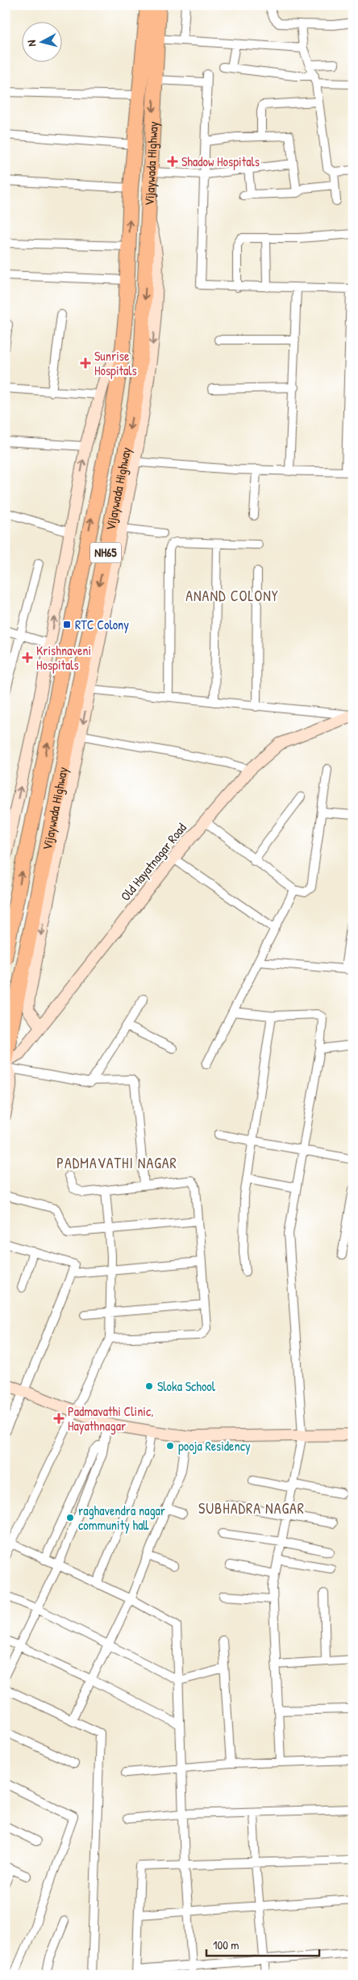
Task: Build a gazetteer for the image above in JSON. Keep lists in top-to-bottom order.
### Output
{
  "streets": {
    "highway": ["Vijaywada Highway", "NH65"],
    "street": ["Old Hayatnagar Road"]
  },
  "crossings": [
    ["Vijaywada Highway", "Old Hayatnagar Road"]
  ],
  "districts": ["ANAND COLONY", "PADMAVATHI NAGAR", "SUBHADRA NAGAR"],
  "places": {
    "health": [
      "Shadow Hospitals",
      "Sunrise Hospitals",
      "Krishnaveni Hospitals",
      "Padmavathi Clinic, Hayathnagar"
    ],
    "transit": ["RTC Colony"],
    "other": ["Sloka School", "pooja Residency", "raghavendra nagar community hall"]
  },
  "scale_bar": "100 m",
  "north": "left"
}
